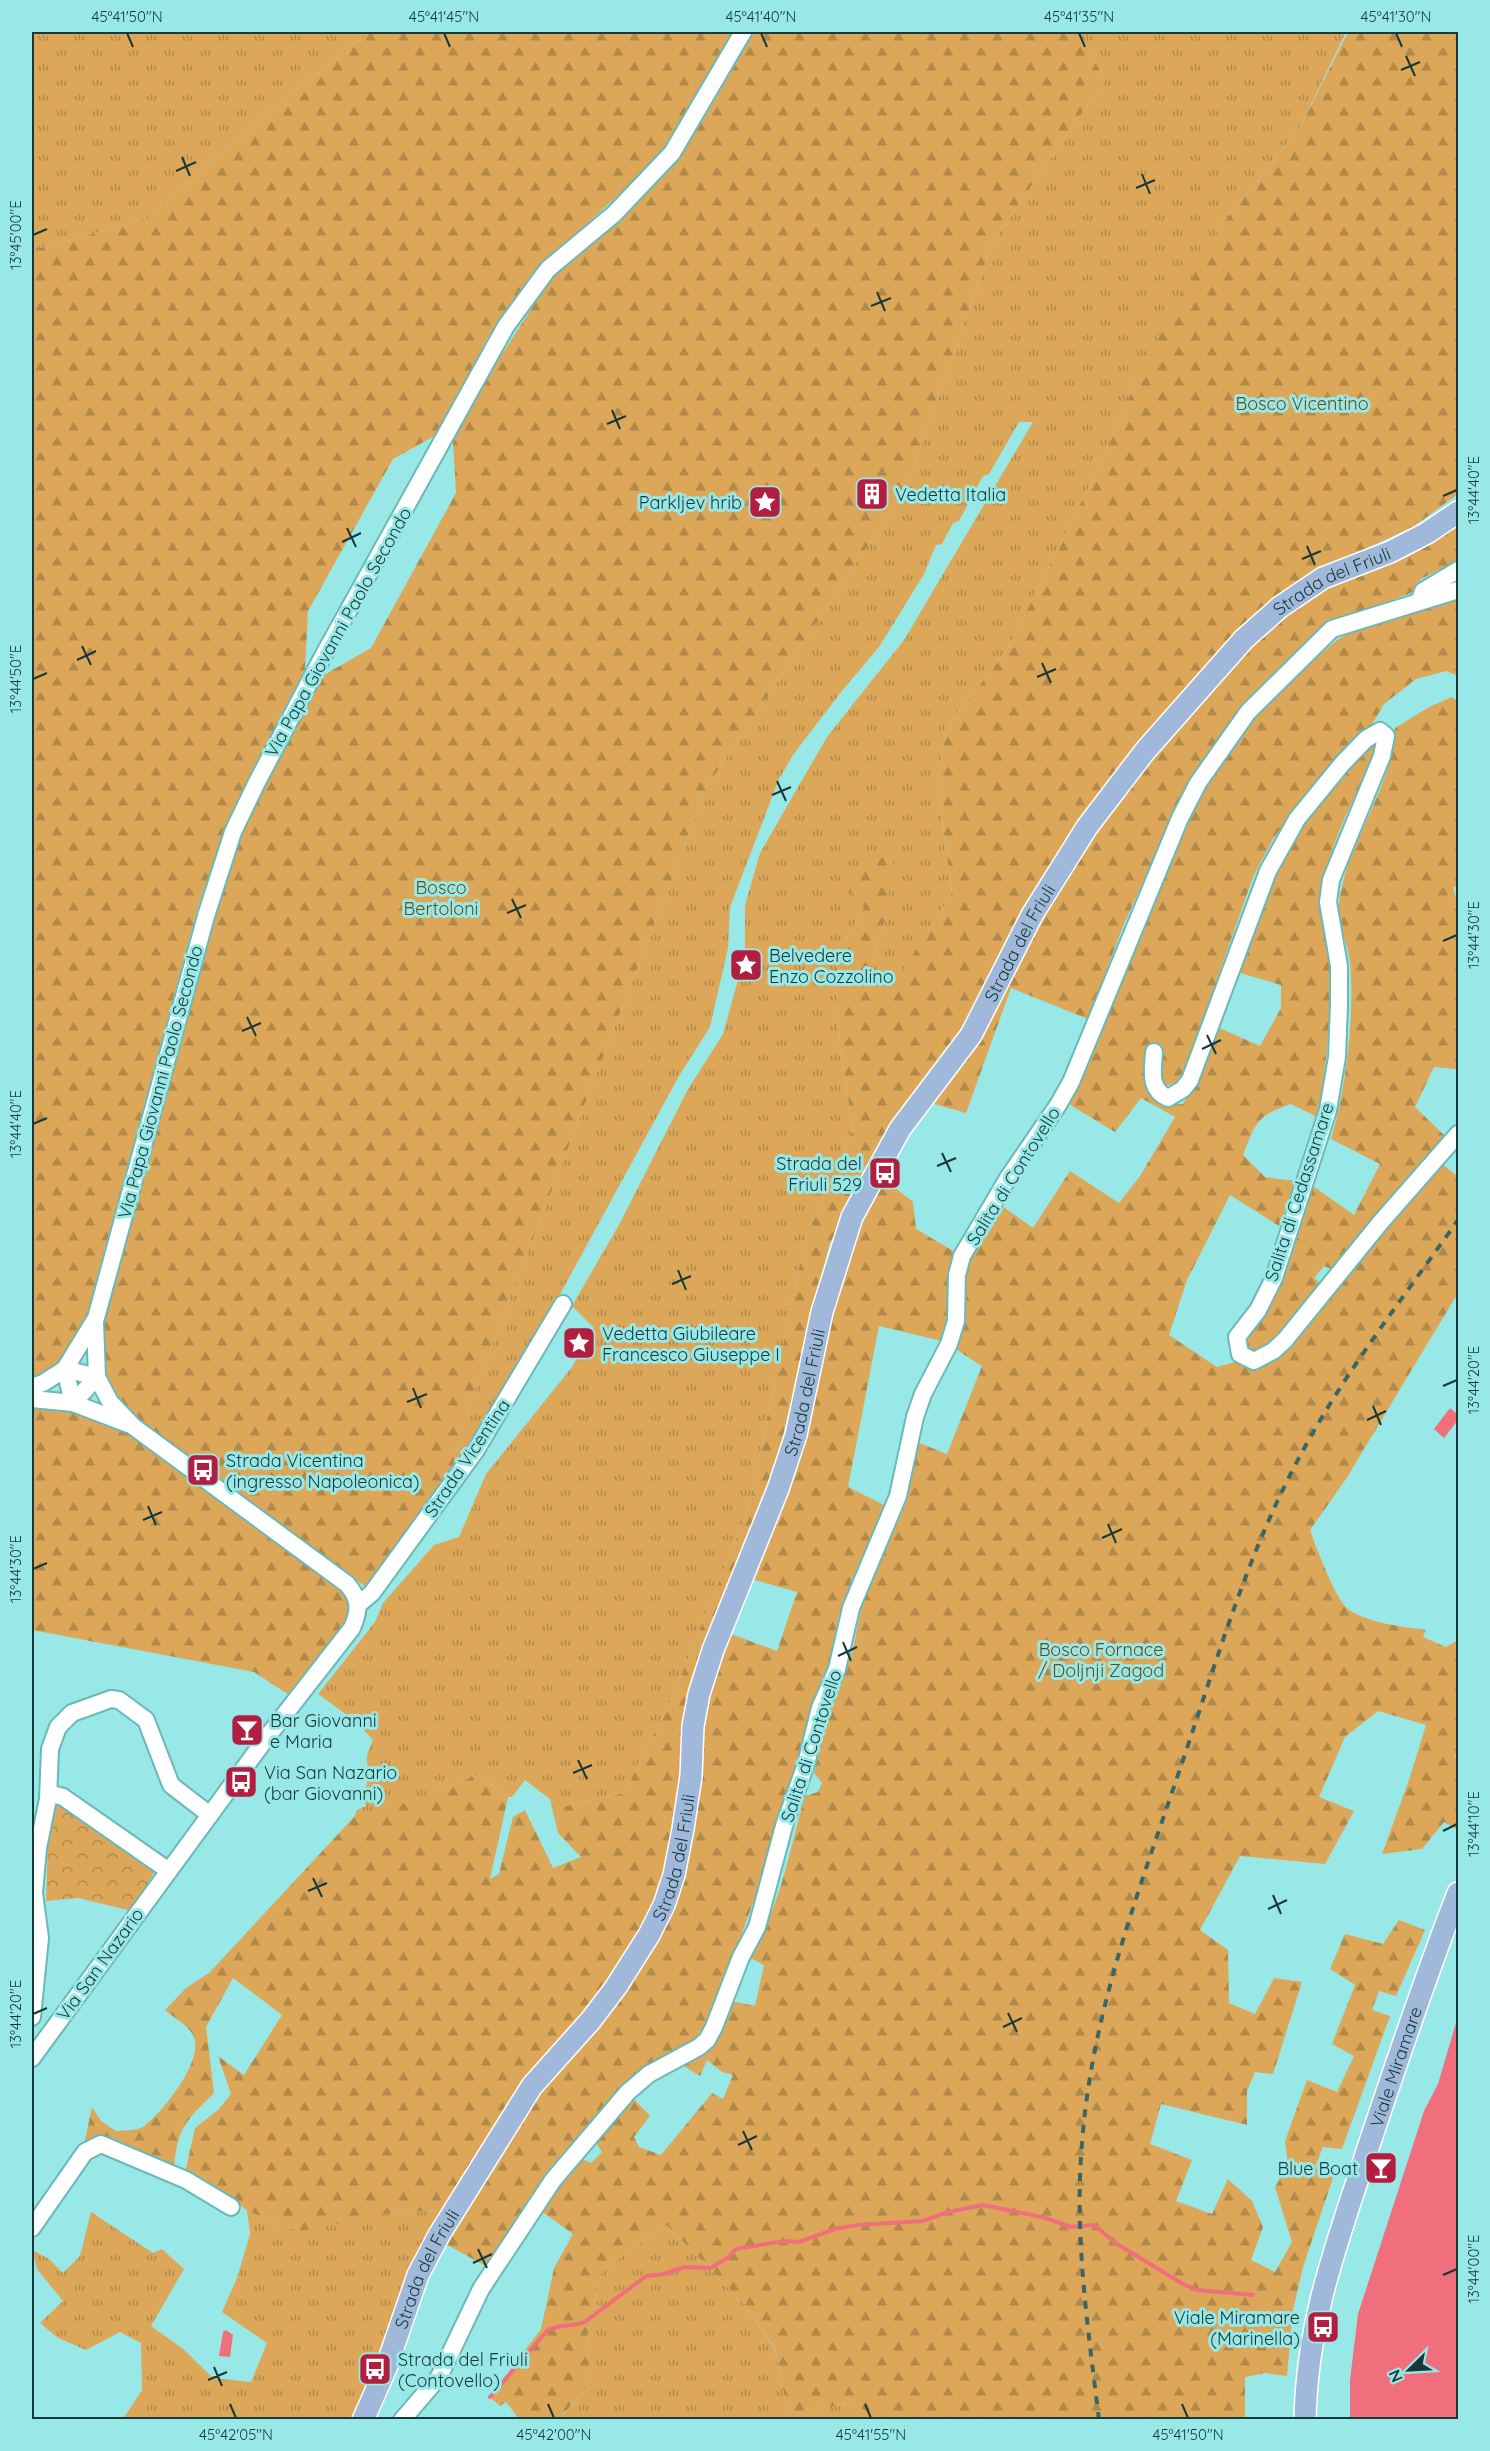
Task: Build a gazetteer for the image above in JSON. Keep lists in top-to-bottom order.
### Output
{
  "streets": {
    "main road": ["Strada del Friuli", "Viale Miramare"],
    "street": [
      "Via Papa Giovanni Paolo Secondo",
      "Salita di Contovello",
      "Salita di Cedassamare",
      "Strada Vicentina",
      "Via San Nazario"
    ]
  },
  "crossings": [
    ["Strada Vicentina", "Via San Nazario"]
  ],
  "parks": ["Bosco Vicentino", "Bosco Bertoloni", "Bosco Fornace / Doljnji Zagod"],
  "places": {
    "building": ["Vedetta Italia"],
    "place": ["Parkljev hrib", "Belvedere Enzo Cozzolino", "Vedetta Giubileare Francesco Giuseppe I"],
    "bus stop": [
      "Strada del Friuli 529",
      "Strada Vicentina (ingresso Napoleonica)",
      "Via San Nazario (bar Giovanni)",
      "Viale Miramare (Marinella)",
      "Strada del Friuli (Contovello)"
    ],
    "bar": ["Bar Giovanni e Maria", "Blue Boat"]
  },
  "north": "bottom left",
  "coordinates": [
    "45°41'50\"N",
    "45°41'45\"N",
    "45°41'40\"N",
    "45°41'35\"N",
    "45°41'30\"N",
    "13°45'00\"E",
    "13°44'40\"E",
    "13°44'50\"E",
    "13°44'30\"E",
    "13°44'20\"E",
    "13°44'10\"E",
    "13°44'00\"E",
    "45°42'05\"N",
    "45°42'00\"N",
    "45°41'55\"N"
  ]
}
